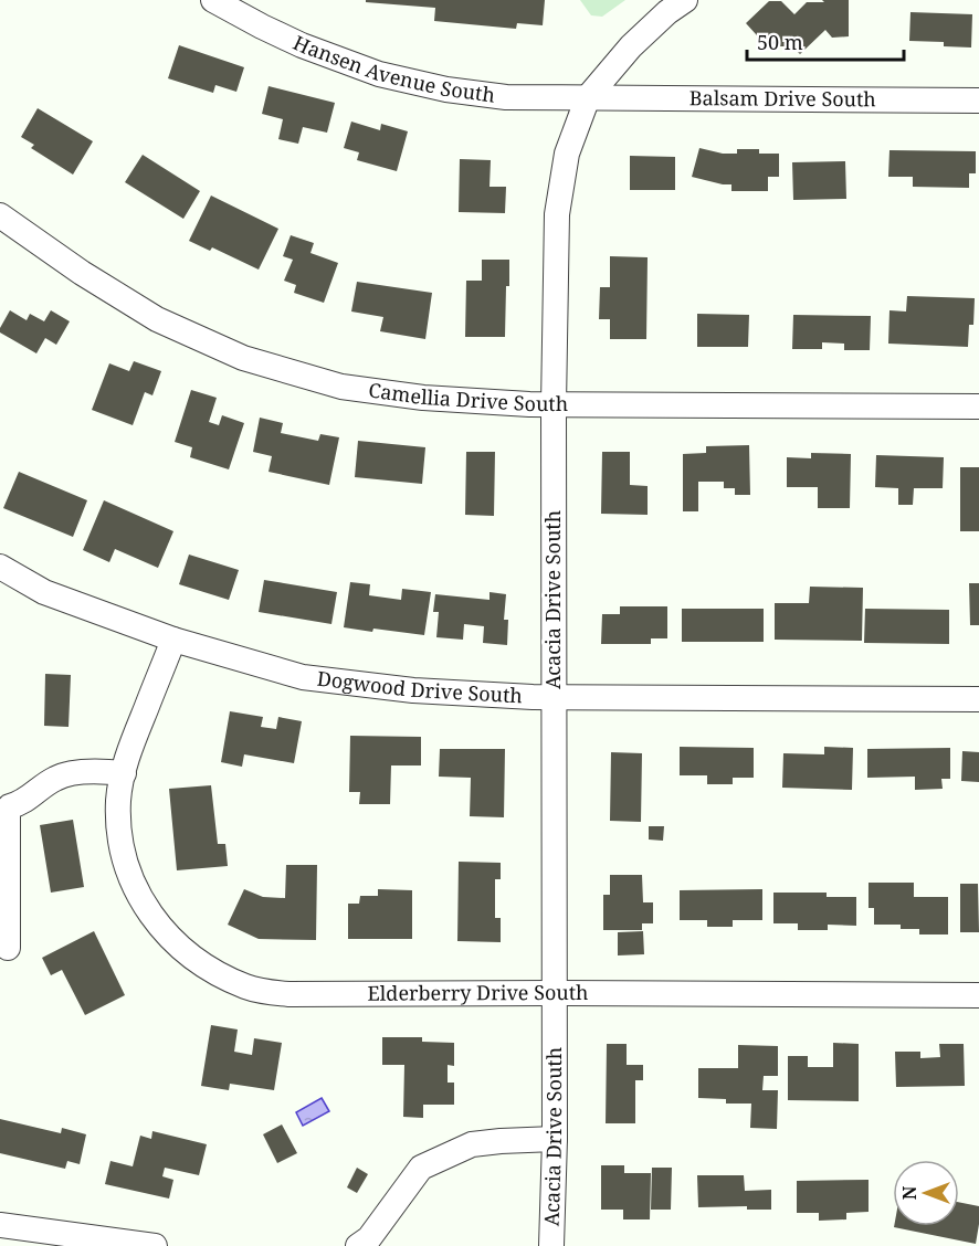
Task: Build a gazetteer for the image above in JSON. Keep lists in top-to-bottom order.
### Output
{
  "streets": {
    "street": [
      "Hansen Avenue South",
      "Balsam Drive South",
      "Camellia Drive South",
      "Acacia Drive South",
      "Dogwood Drive South",
      "Elderberry Drive South"
    ]
  },
  "crossings": [
    ["Hansen Avenue South", "Balsam Drive South"],
    ["Hansen Avenue South", "Acacia Drive South"],
    ["Balsam Drive South", "Acacia Drive South"],
    ["Camellia Drive South", "Acacia Drive South"],
    ["Acacia Drive South", "Dogwood Drive South"],
    ["Acacia Drive South", "Elderberry Drive South"],
    ["Dogwood Drive South", "Elderberry Drive South"]
  ],
  "scale_bar": "50 m",
  "north": "left"
}
